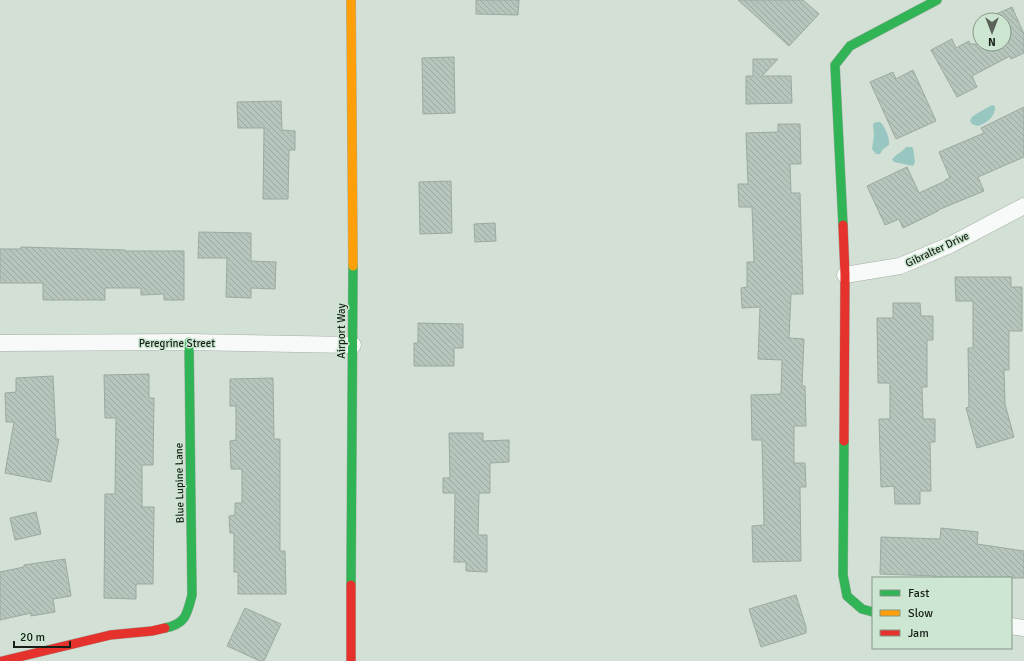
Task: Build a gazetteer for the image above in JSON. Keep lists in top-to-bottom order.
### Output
{
  "streets": {
    "street": [
      "Gibralter Drive",
      "Airport Way",
      "Peregrine Street",
      "Blue Lupine Lane"
    ]
  },
  "crossings": [
    ["Airport Way", "Peregrine Street"],
    ["Peregrine Street", "Blue Lupine Lane"]
  ],
  "legend": ["Fast", "Slow", "Jam"],
  "scale_bar": "20 m",
  "north": "bottom"
}
